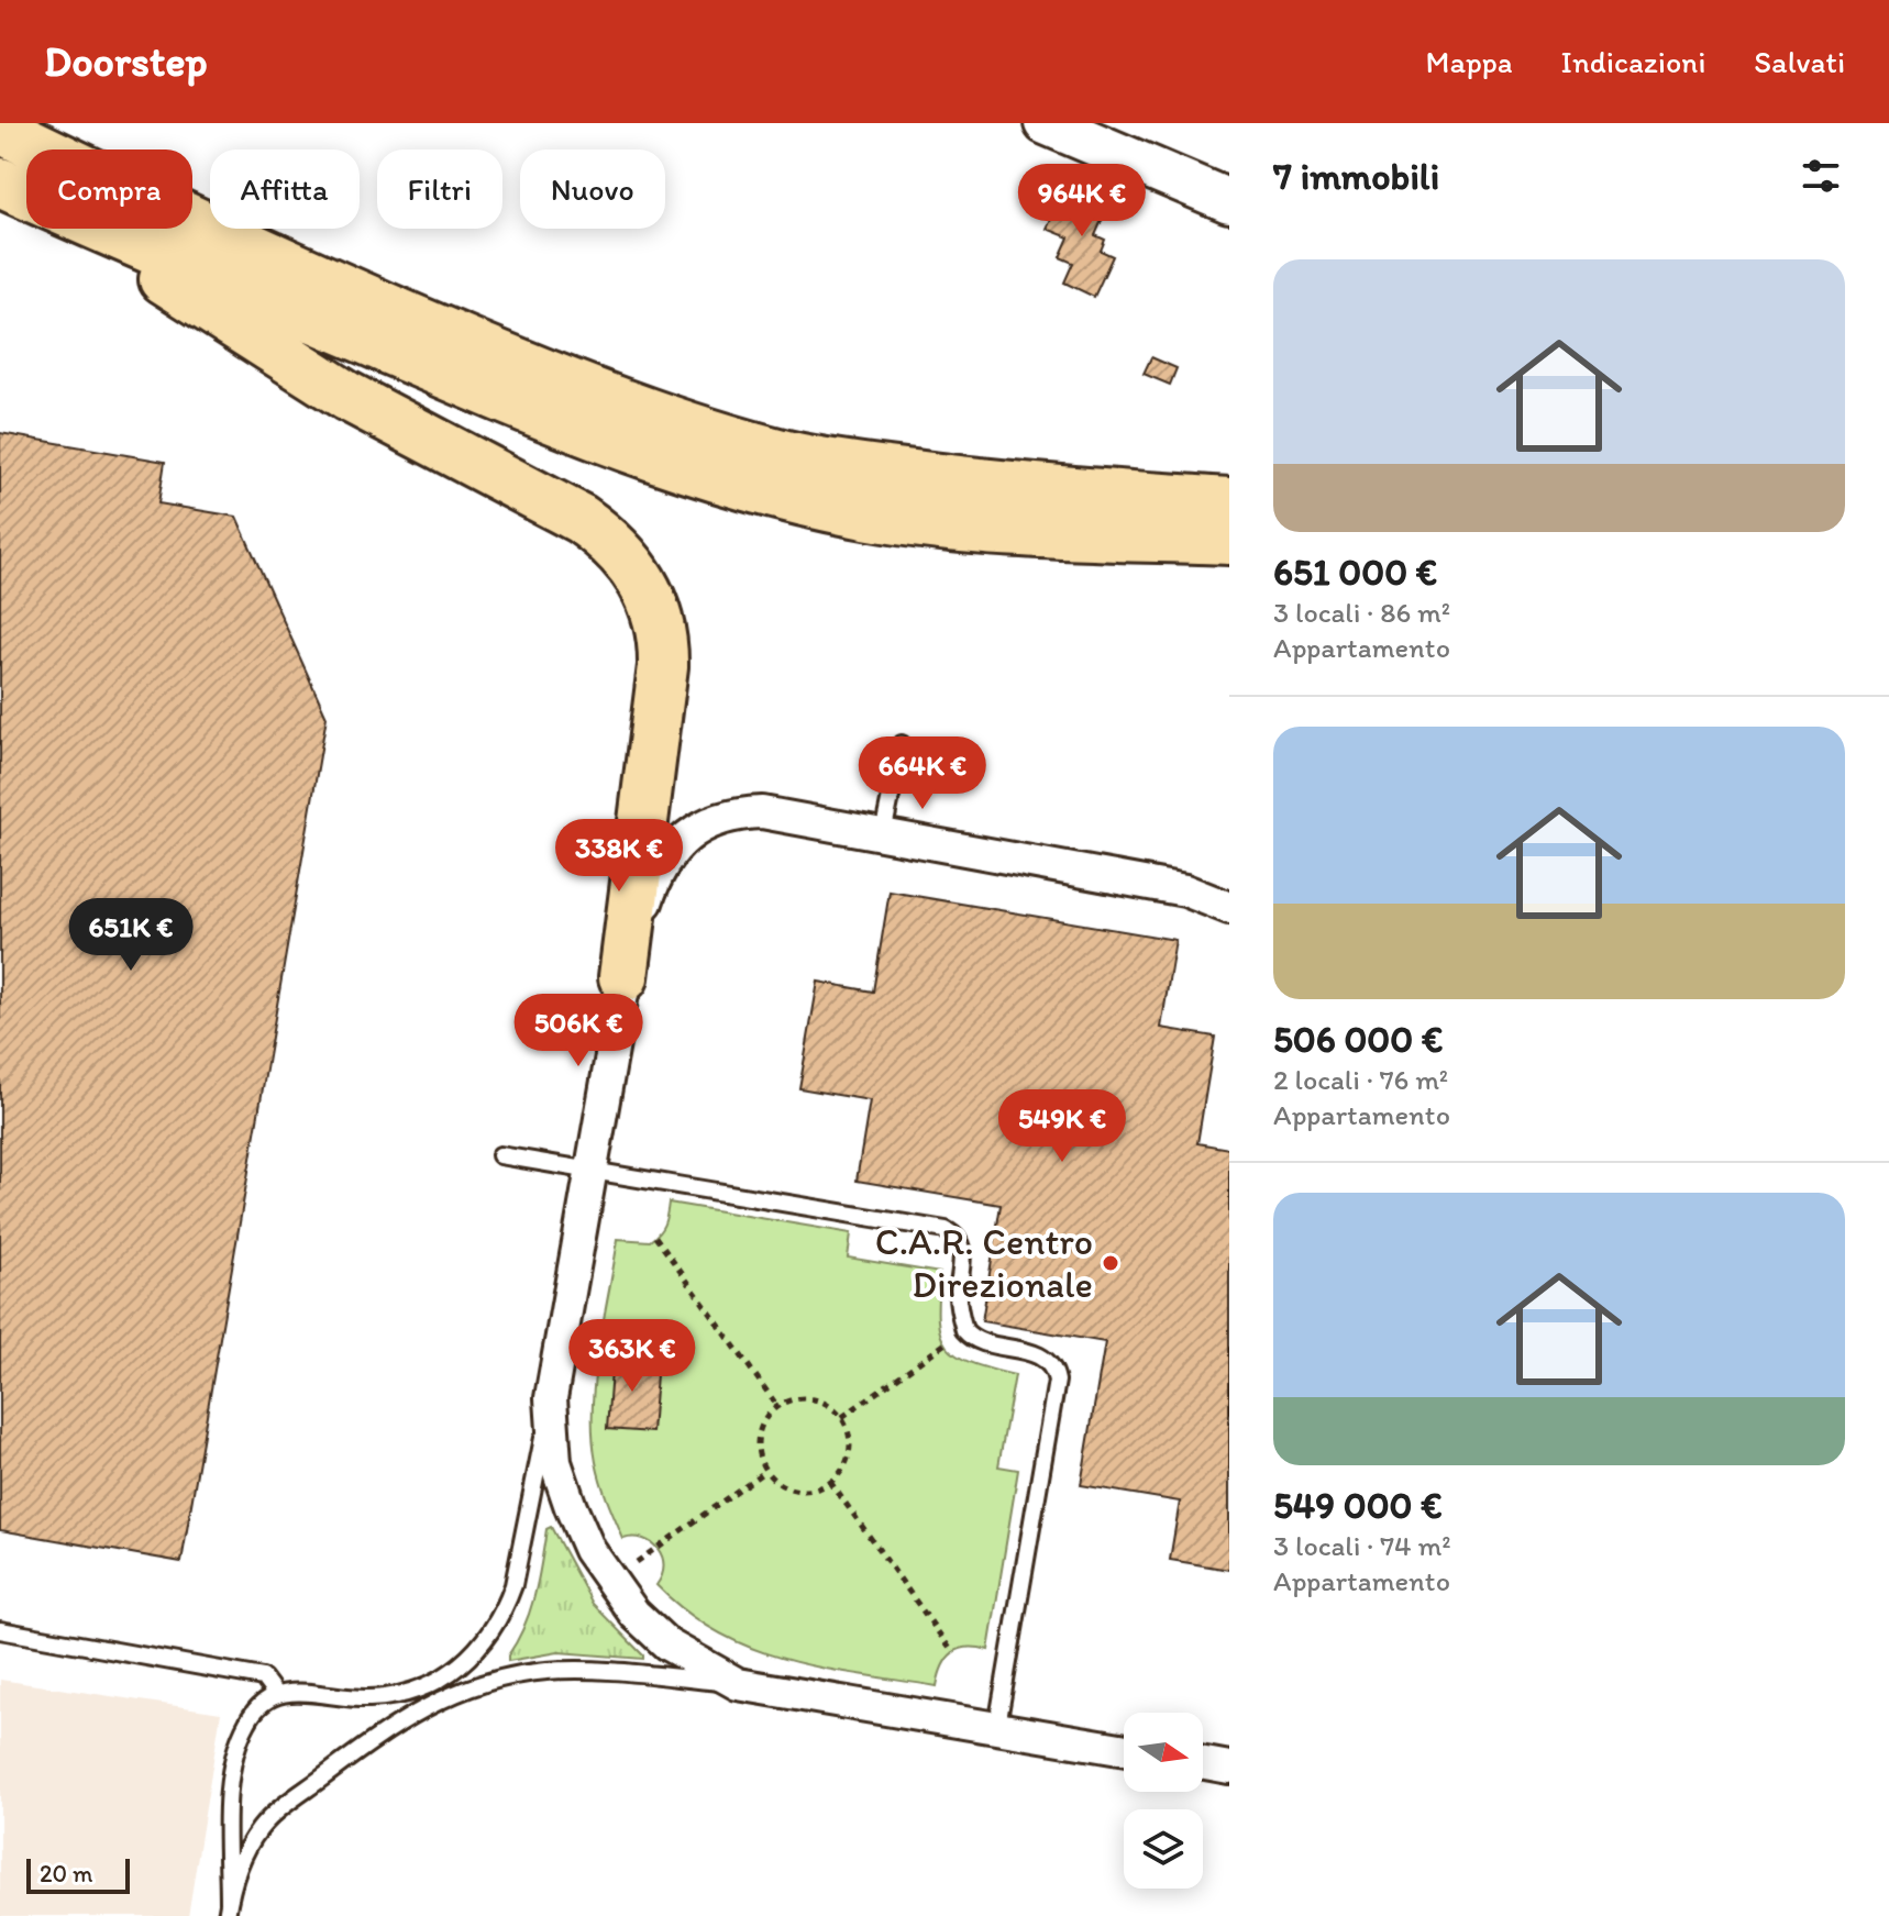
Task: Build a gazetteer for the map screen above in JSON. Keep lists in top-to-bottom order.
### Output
{
  "places": ["C.A.R. Centro Direzionale"],
  "scale_bar": "20 m",
  "north": "right",
  "page": {
    "header": "Doorstep",
    "nav": ["Mappa", "Indicazioni", "Salvati"],
    "heading": "7 immobili",
    "chip": [
      "Compra",
      "Affitta",
      "Filtri",
      "Nuovo"
    ],
    "price": [
      "964K €",
      "664K €",
      "338K €",
      "651K €",
      "506K €",
      "549K €",
      "363K €"
    ],
    "list": [
      {
        "name": "651 000 €",
        "note": "3 locali · 86 m² · Appartamento"
      },
      {
        "name": "506 000 €",
        "note": "2 locali · 76 m² · Appartamento"
      },
      {
        "name": "549 000 €",
        "note": "3 locali · 74 m² · Appartamento"
      }
    ],
    "scale": "20 m"
  }
}
